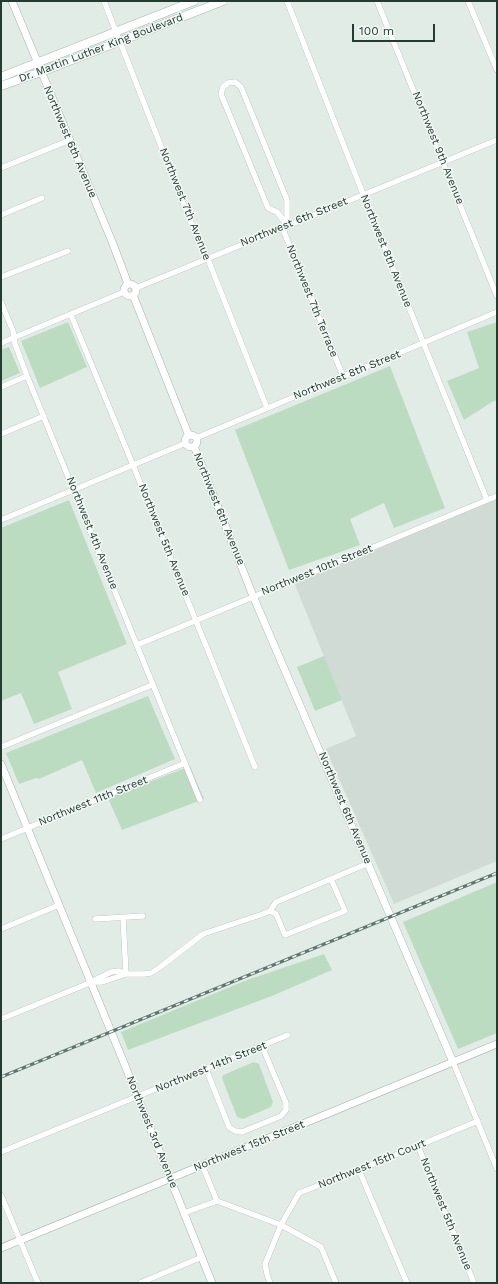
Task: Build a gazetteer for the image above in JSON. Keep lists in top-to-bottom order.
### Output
{
  "streets": {
    "main road": ["Dr. Martin Luther King Boulevard"],
    "street": [
      "Northwest 6th Avenue",
      "Northwest 9th Avenue",
      "Northwest 7th Avenue",
      "Northwest 6th Street",
      "Northwest 8th Avenue",
      "Northwest 7th Terrace",
      "Northwest 8th Street",
      "Northwest 4th Avenue",
      "Northwest 5th Avenue",
      "Northwest 10th Street",
      "Northwest 11th Street",
      "Northwest 14th Street",
      "Northwest 3rd Avenue",
      "Northwest 15th Street",
      "Northwest 15th Court"
    ]
  },
  "crossings": [
    ["Dr. Martin Luther King Boulevard", "Northwest 6th Avenue"],
    ["Dr. Martin Luther King Boulevard", "Northwest 7th Avenue"],
    ["Northwest 6th Avenue", "Northwest 6th Street"],
    ["Northwest 6th Avenue", "Northwest 10th Street"],
    ["Northwest 6th Avenue", "Northwest 15th Street"],
    ["Northwest 6th Avenue", "Northwest 15th Court"],
    ["Northwest 9th Avenue", "Northwest 6th Street"],
    ["Northwest 7th Avenue", "Northwest 6th Street"],
    ["Northwest 7th Avenue", "Northwest 8th Street"],
    ["Northwest 6th Street", "Northwest 8th Avenue"],
    ["Northwest 6th Street", "Northwest 7th Terrace"],
    ["Northwest 8th Avenue", "Northwest 8th Street"],
    ["Northwest 8th Avenue", "Northwest 10th Street"],
    ["Northwest 7th Terrace", "Northwest 8th Street"],
    ["Northwest 4th Avenue", "Northwest 10th Street"],
    ["Northwest 4th Avenue", "Northwest 11th Street"],
    ["Northwest 5th Avenue", "Northwest 10th Street"],
    ["Northwest 5th Avenue", "Northwest 15th Court"],
    ["Northwest 11th Street", "Northwest 3rd Avenue"],
    ["Northwest 14th Street", "Northwest 3rd Avenue"],
    ["Northwest 3rd Avenue", "Northwest 15th Street"]
  ],
  "scale_bar": "100 m"
}
